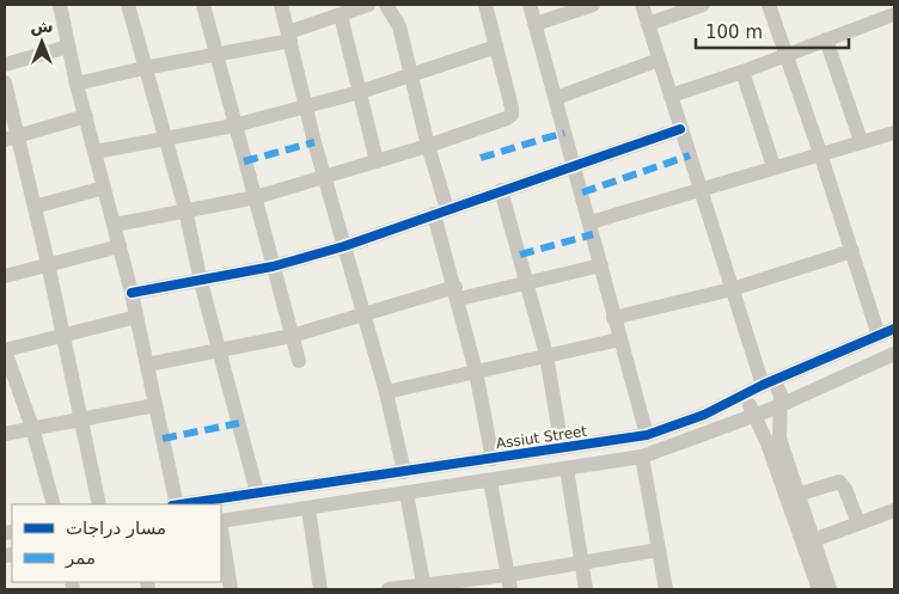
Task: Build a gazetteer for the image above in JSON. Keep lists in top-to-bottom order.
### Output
{
  "streets": {
    "street": ["Assiut Street"]
  },
  "legend": ["مسار دراجات", "ممر"],
  "scale_bar": "100 m",
  "north": "top"
}
